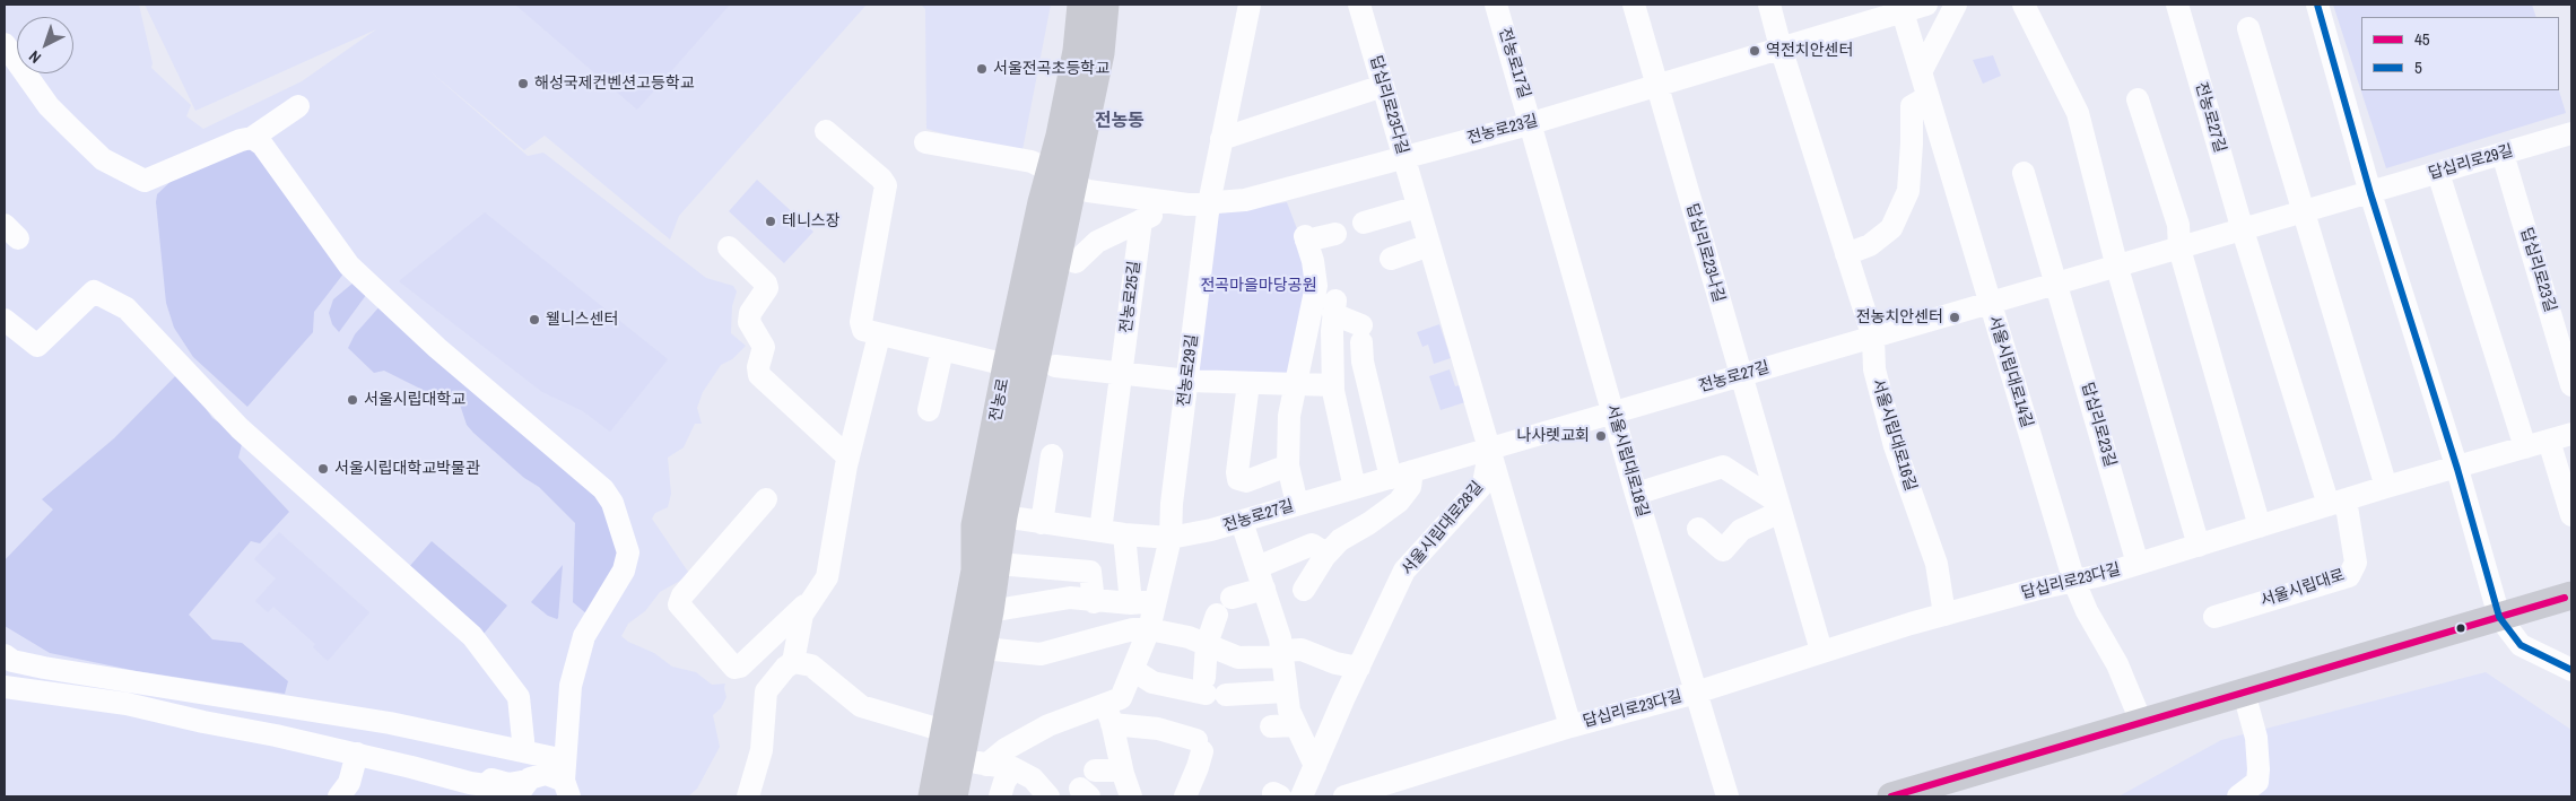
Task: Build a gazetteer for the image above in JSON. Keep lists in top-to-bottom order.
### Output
{
  "streets": {
    "main road": ["전농로"],
    "street": [
      "전농로17길",
      "답십리로23다길",
      "전농로27길",
      "전농로23길",
      "답십리로29길",
      "답십리로23나길",
      "답십리로23길",
      "전농로25길",
      "전농로29길",
      "서울시립대로14길",
      "서울시립대로16길",
      "서울시립대로18길",
      "서울시립대로28길",
      "서울시립대로"
    ]
  },
  "crossings": [
    ["전농로17길", "전농로23길"],
    ["전농로17길", "서울시립대로18길"],
    ["답십리로23다길", "전농로27길"],
    ["답십리로23다길", "전농로23길"],
    ["답십리로23다길", "답십리로23나길"],
    ["답십리로23다길", "답십리로23길"],
    ["답십리로23다길", "서울시립대로14길"],
    ["답십리로23다길", "서울시립대로16길"],
    ["답십리로23다길", "서울시립대로18길"],
    ["답십리로23다길", "서울시립대로28길"],
    ["답십리로23다길", "서울시립대로"],
    ["전농로27길", "답십리로29길"],
    ["전농로27길", "답십리로23나길"],
    ["전농로27길", "답십리로23길"],
    ["전농로27길", "전농로29길"],
    ["전농로27길", "서울시립대로14길"],
    ["전농로27길", "전농로"],
    ["전농로27길", "서울시립대로16길"],
    ["전농로27길", "서울시립대로18길"],
    ["전농로27길", "서울시립대로28길"],
    ["전농로23길", "답십리로23나길"],
    ["전농로23길", "전농로29길"],
    ["전농로23길", "서울시립대로14길"],
    ["전농로23길", "전농로"],
    ["전농로23길", "서울시립대로16길"],
    ["전농로23길", "서울시립대로18길"],
    ["답십리로29길", "답십리로23길"],
    ["전농로29길", "전농로"]
  ],
  "districts": ["전농동"],
  "parks": ["전곡마을마당공원"],
  "places": [
    "역전치안센터",
    "서울전곡초등학교",
    "해성국제컨벤션고등학교",
    "테니스장",
    "전농치안센터",
    "웰니스센터",
    "서울시립대학교",
    "나사렛교회",
    "서울시립대학교박물관"
  ],
  "lines": ["transit line 5", "transit line 45"],
  "legend": ["45", "5"],
  "north": "bottom left"
}
